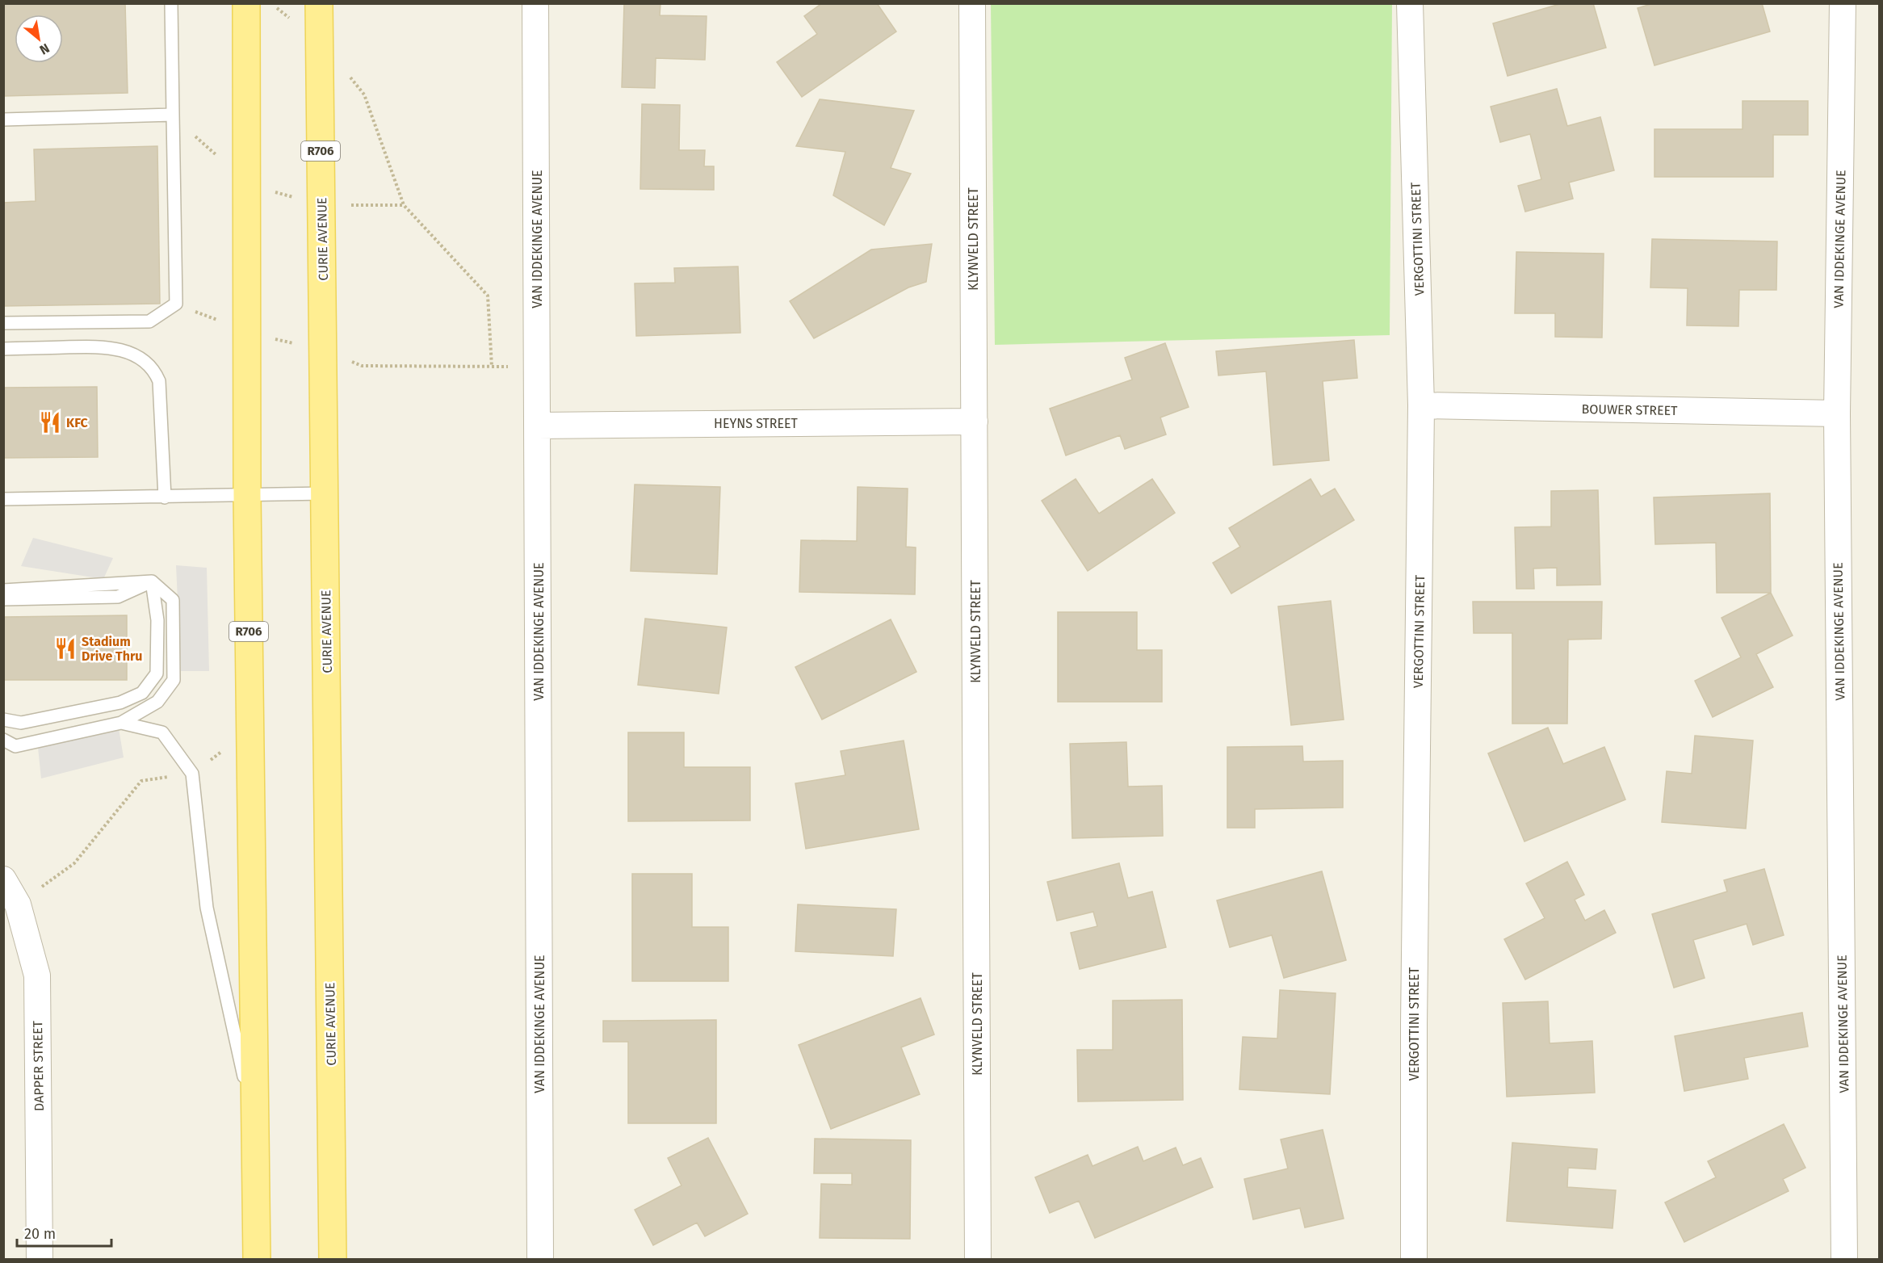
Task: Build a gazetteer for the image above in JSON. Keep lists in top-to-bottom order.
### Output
{
  "streets": {
    "main road": ["R706", "CURIE AVENUE"],
    "street": [
      "VAN IDDEKINGE AVENUE",
      "KLYNVELD STREET",
      "VERGOTTINI STREET",
      "BOUWER STREET",
      "HEYNS STREET",
      "DAPPER STREET"
    ]
  },
  "crossings": [
    ["VAN IDDEKINGE AVENUE", "BOUWER STREET"],
    ["VAN IDDEKINGE AVENUE", "HEYNS STREET"],
    ["KLYNVELD STREET", "HEYNS STREET"],
    ["VERGOTTINI STREET", "BOUWER STREET"]
  ],
  "places": {
    "restaurant": ["KFC", "Stadium Drive Thru"]
  },
  "scale_bar": "20 m",
  "north": "bottom right"
}
